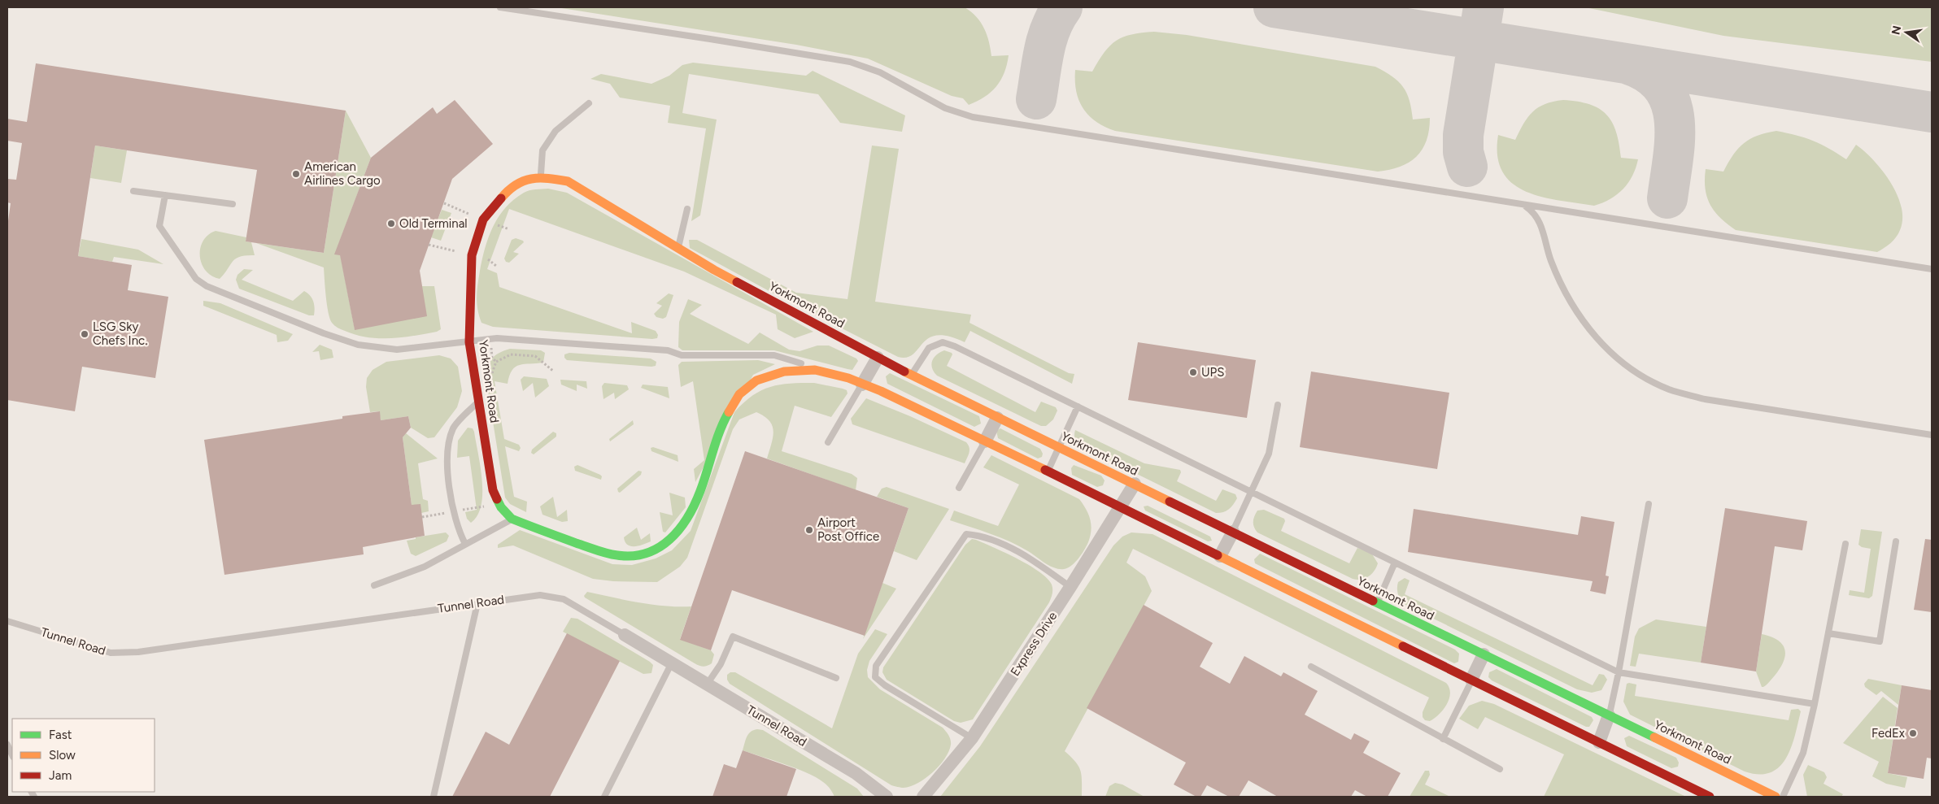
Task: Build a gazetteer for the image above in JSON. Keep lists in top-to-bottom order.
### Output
{
  "streets": {
    "street": ["Yorkmont Road", "Tunnel Road", "Express Drive"]
  },
  "crossings": [
    ["Yorkmont Road", "Express Drive"]
  ],
  "places": [
    "American Airlines Cargo",
    "Old Terminal",
    "LSG Sky Chefs Inc.",
    "UPS",
    "Airport Post Office",
    "FedEx"
  ],
  "legend": ["Fast", "Slow", "Jam"],
  "north": "left"
}
